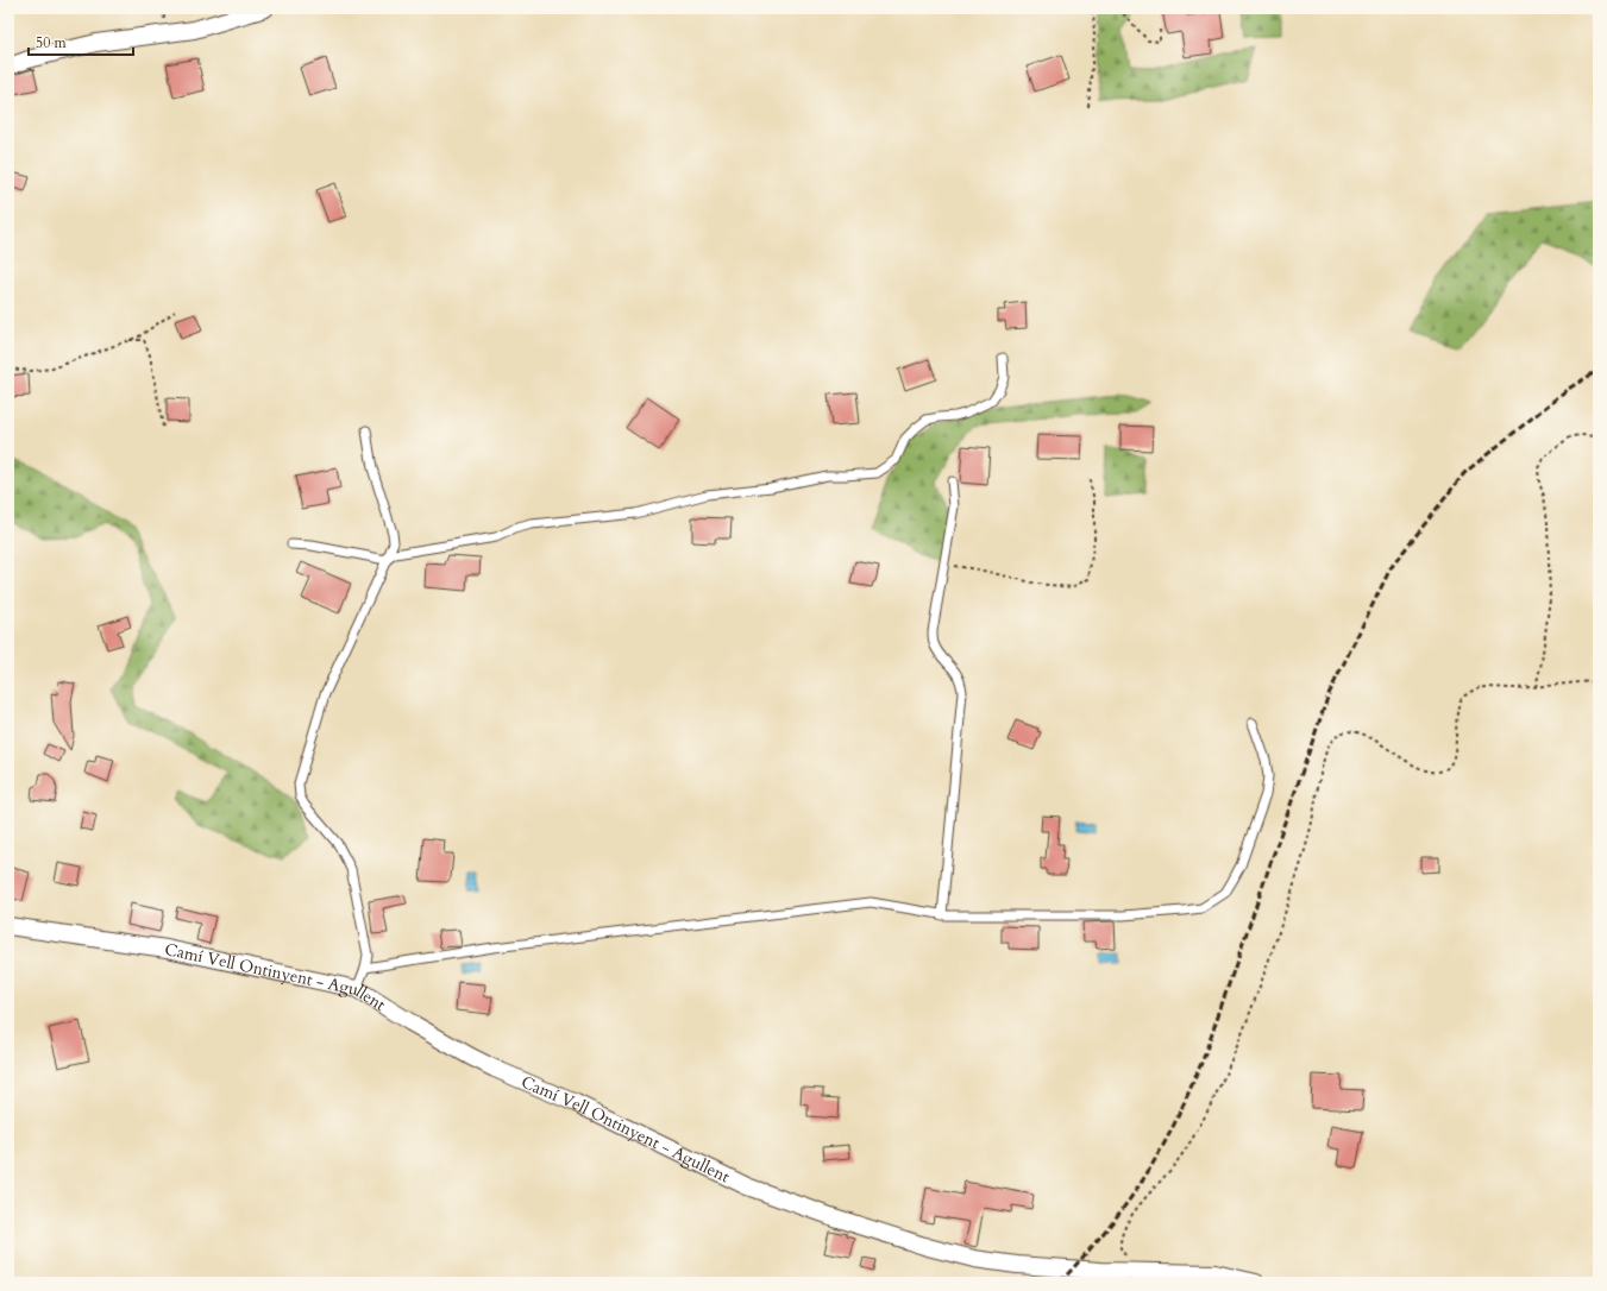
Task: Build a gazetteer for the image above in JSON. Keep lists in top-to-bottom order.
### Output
{
  "streets": {
    "street": ["Camí Vell Ontinyent - Agullent"]
  },
  "scale_bar": "50 m"
}
